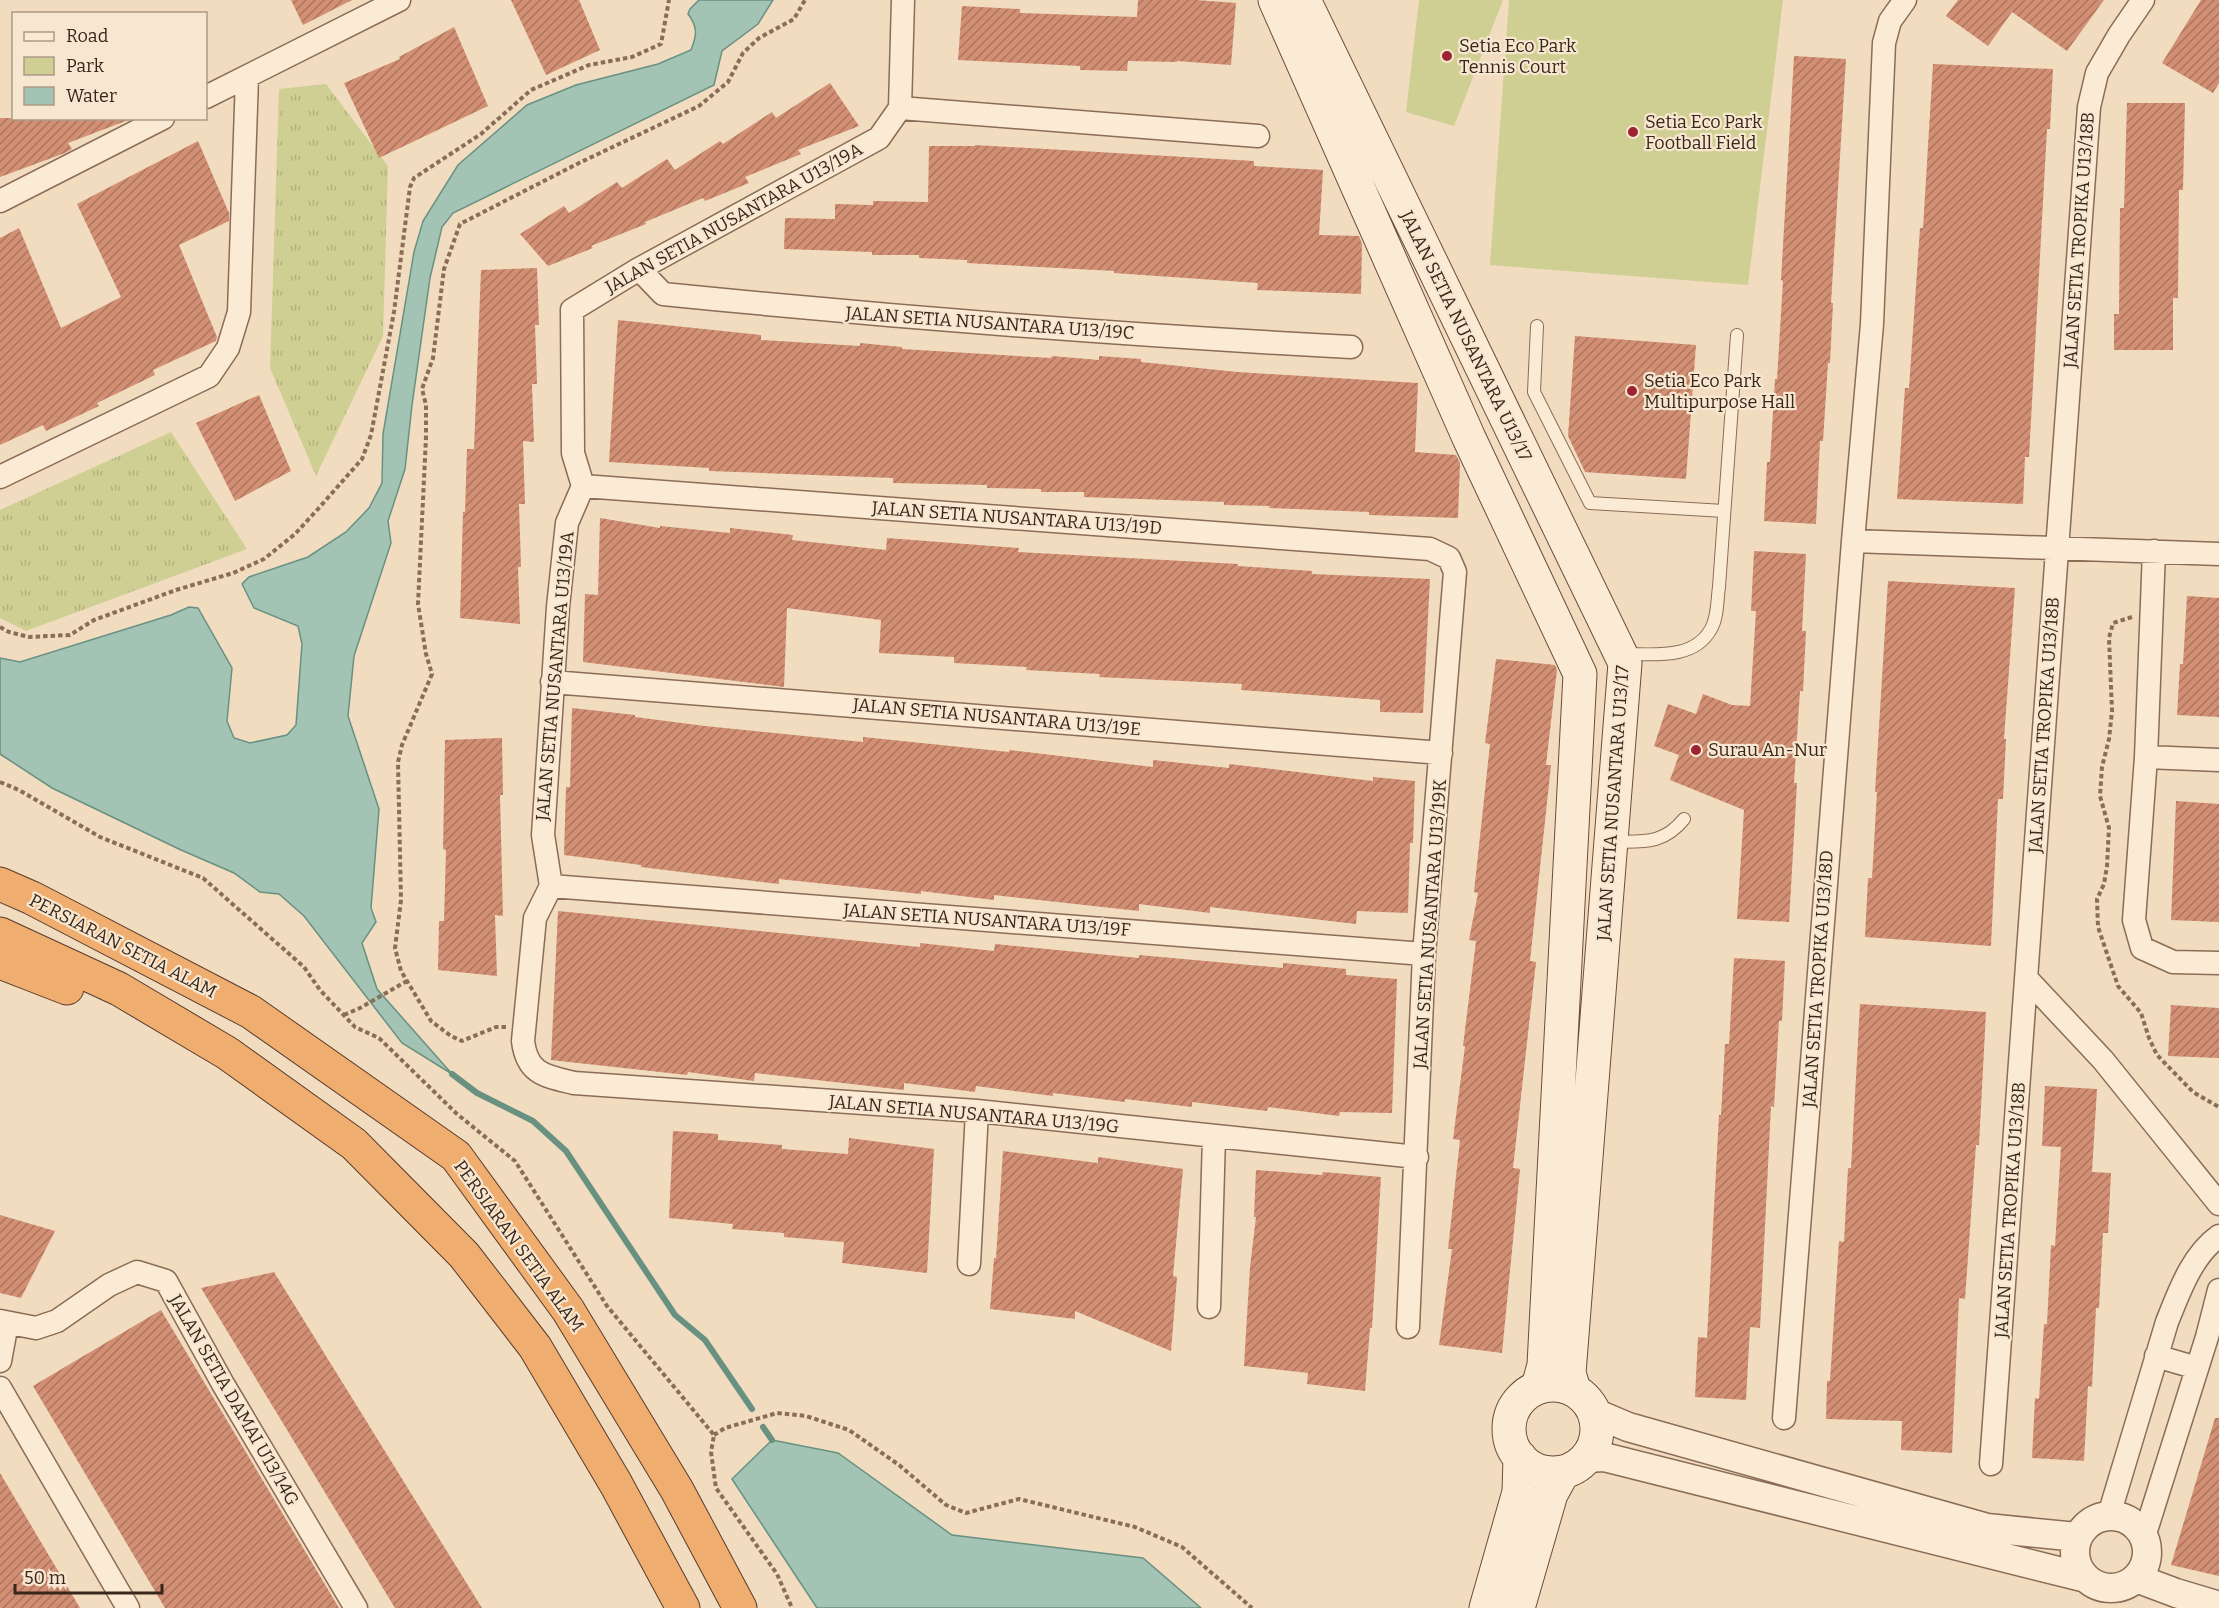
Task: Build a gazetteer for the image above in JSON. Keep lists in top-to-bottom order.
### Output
{
  "streets": {
    "highway": ["PERSIARAN SETIA ALAM"],
    "main road": ["JALAN SETIA NUSANTARA U13/17"],
    "street": [
      "JALAN SETIA NUSANTARA U13/19A",
      "JALAN SETIA TROPIKA U13/18B",
      "JALAN SETIA NUSANTARA U13/19C",
      "JALAN SETIA NUSANTARA U13/19D",
      "JALAN SETIA NUSANTARA U13/19E",
      "JALAN SETIA NUSANTARA U13/19F",
      "JALAN SETIA NUSANTARA U13/19K",
      "JALAN SETIA TROPIKA U13/18D",
      "JALAN SETIA NUSANTARA U13/19G",
      "JALAN SETIA DAMAI U13/14G"
    ]
  },
  "crossings": [
    ["JALAN SETIA NUSANTARA U13/19A", "JALAN SETIA NUSANTARA U13/19C"],
    ["JALAN SETIA NUSANTARA U13/19A", "JALAN SETIA NUSANTARA U13/19D"],
    ["JALAN SETIA NUSANTARA U13/19A", "JALAN SETIA NUSANTARA U13/19E"],
    ["JALAN SETIA NUSANTARA U13/19A", "JALAN SETIA NUSANTARA U13/19F"],
    ["JALAN SETIA NUSANTARA U13/19D", "JALAN SETIA NUSANTARA U13/19K"],
    ["JALAN SETIA NUSANTARA U13/19E", "JALAN SETIA NUSANTARA U13/19K"],
    ["JALAN SETIA NUSANTARA U13/19F", "JALAN SETIA NUSANTARA U13/19K"],
    ["JALAN SETIA NUSANTARA U13/19K", "JALAN SETIA NUSANTARA U13/19G"]
  ],
  "places": [
    "Setia Eco Park Tennis Court",
    "Setia Eco Park Football Field",
    "Setia Eco Park Multipurpose Hall",
    "Surau An-Nur"
  ],
  "legend": ["Road", "Park", "Water"],
  "scale_bar": "50 m"
}
